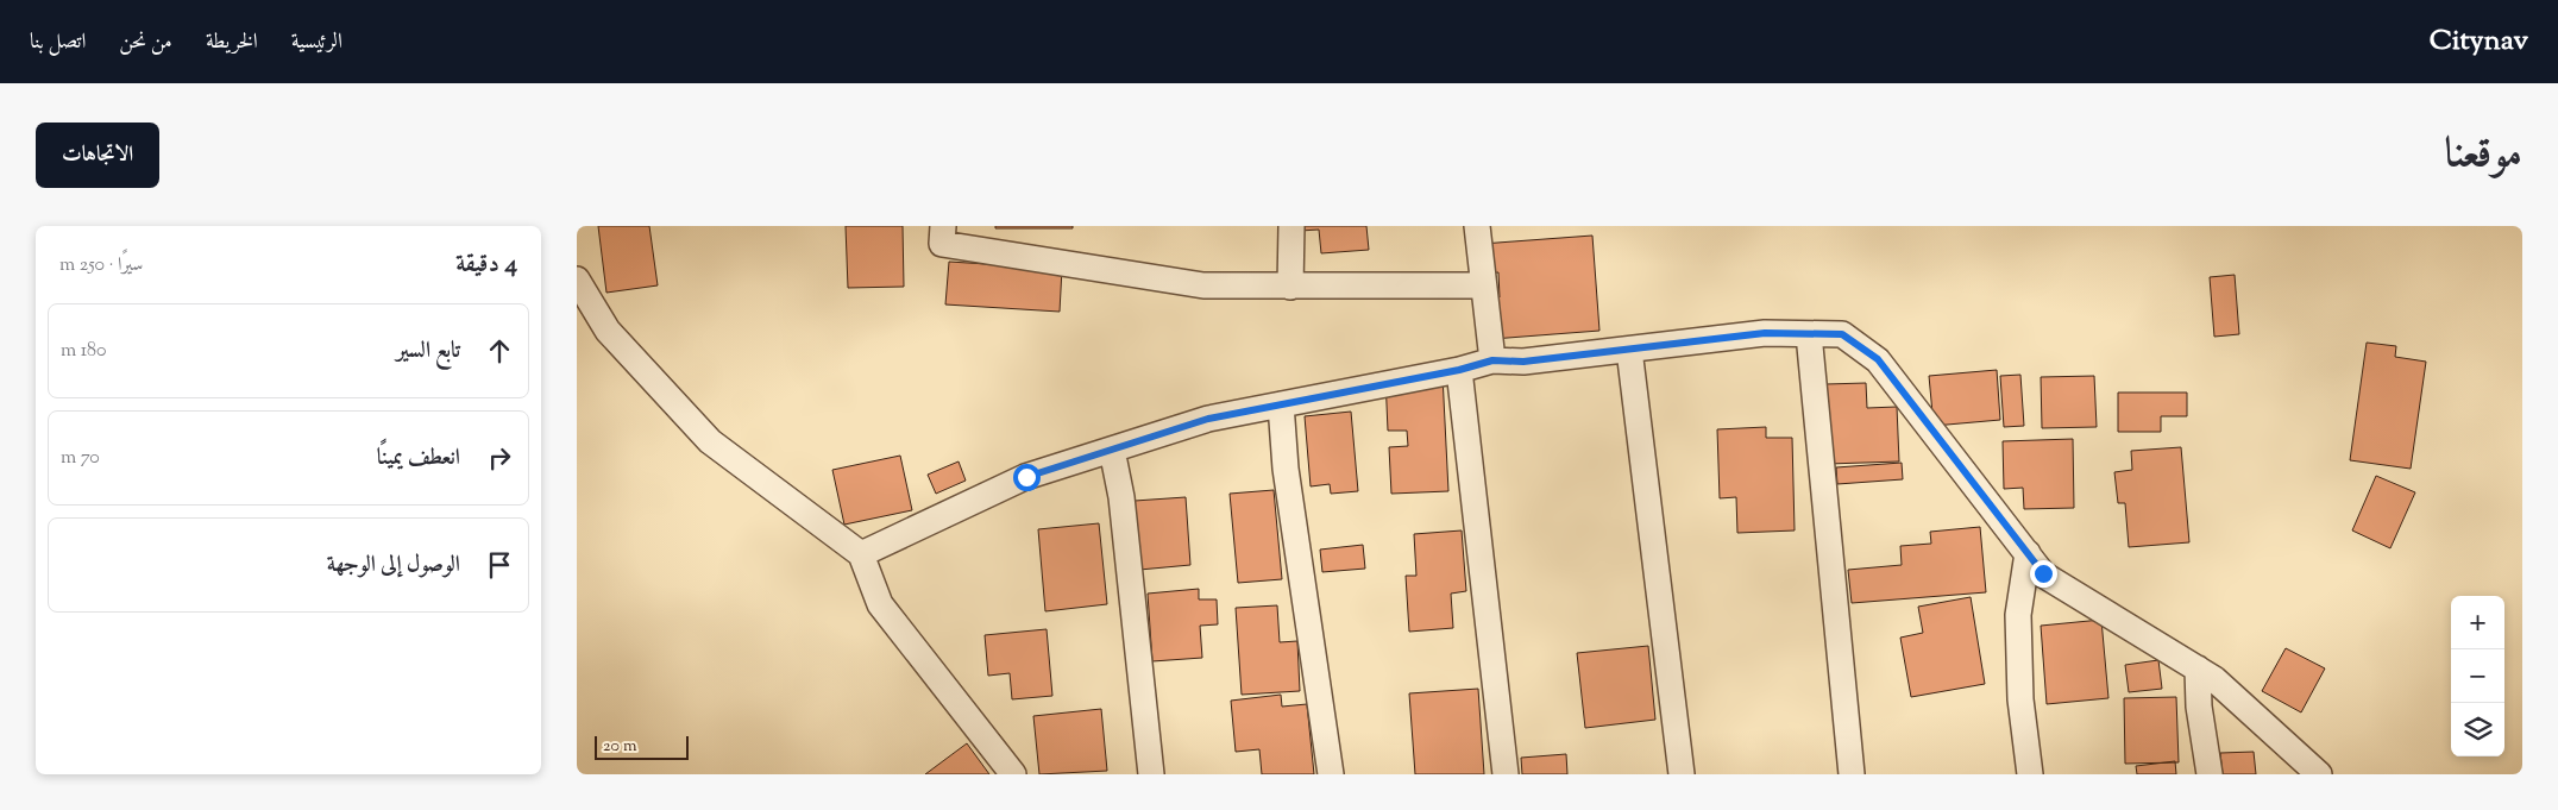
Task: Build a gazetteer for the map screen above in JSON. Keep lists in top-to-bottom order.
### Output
{
  "scale_bar": "20 m",
  "page": {
    "header": "Citynav",
    "nav": [
      "الرئيسية",
      "الخريطة",
      "من نحن",
      "اتصل بنا"
    ],
    "title": "موقعنا",
    "buttons": "الاتجاهات",
    "heading": ["4 دقيقة", "سيرًا · 250 m"],
    "list": [
      ["تابع السير", "180 m"],
      ["انعطف يمينًا", "70 m"],
      "الوصول إلى الوجهة"
    ],
    "map_buttons": ["+", "−"],
    "scale": "20 m"
  }
}
